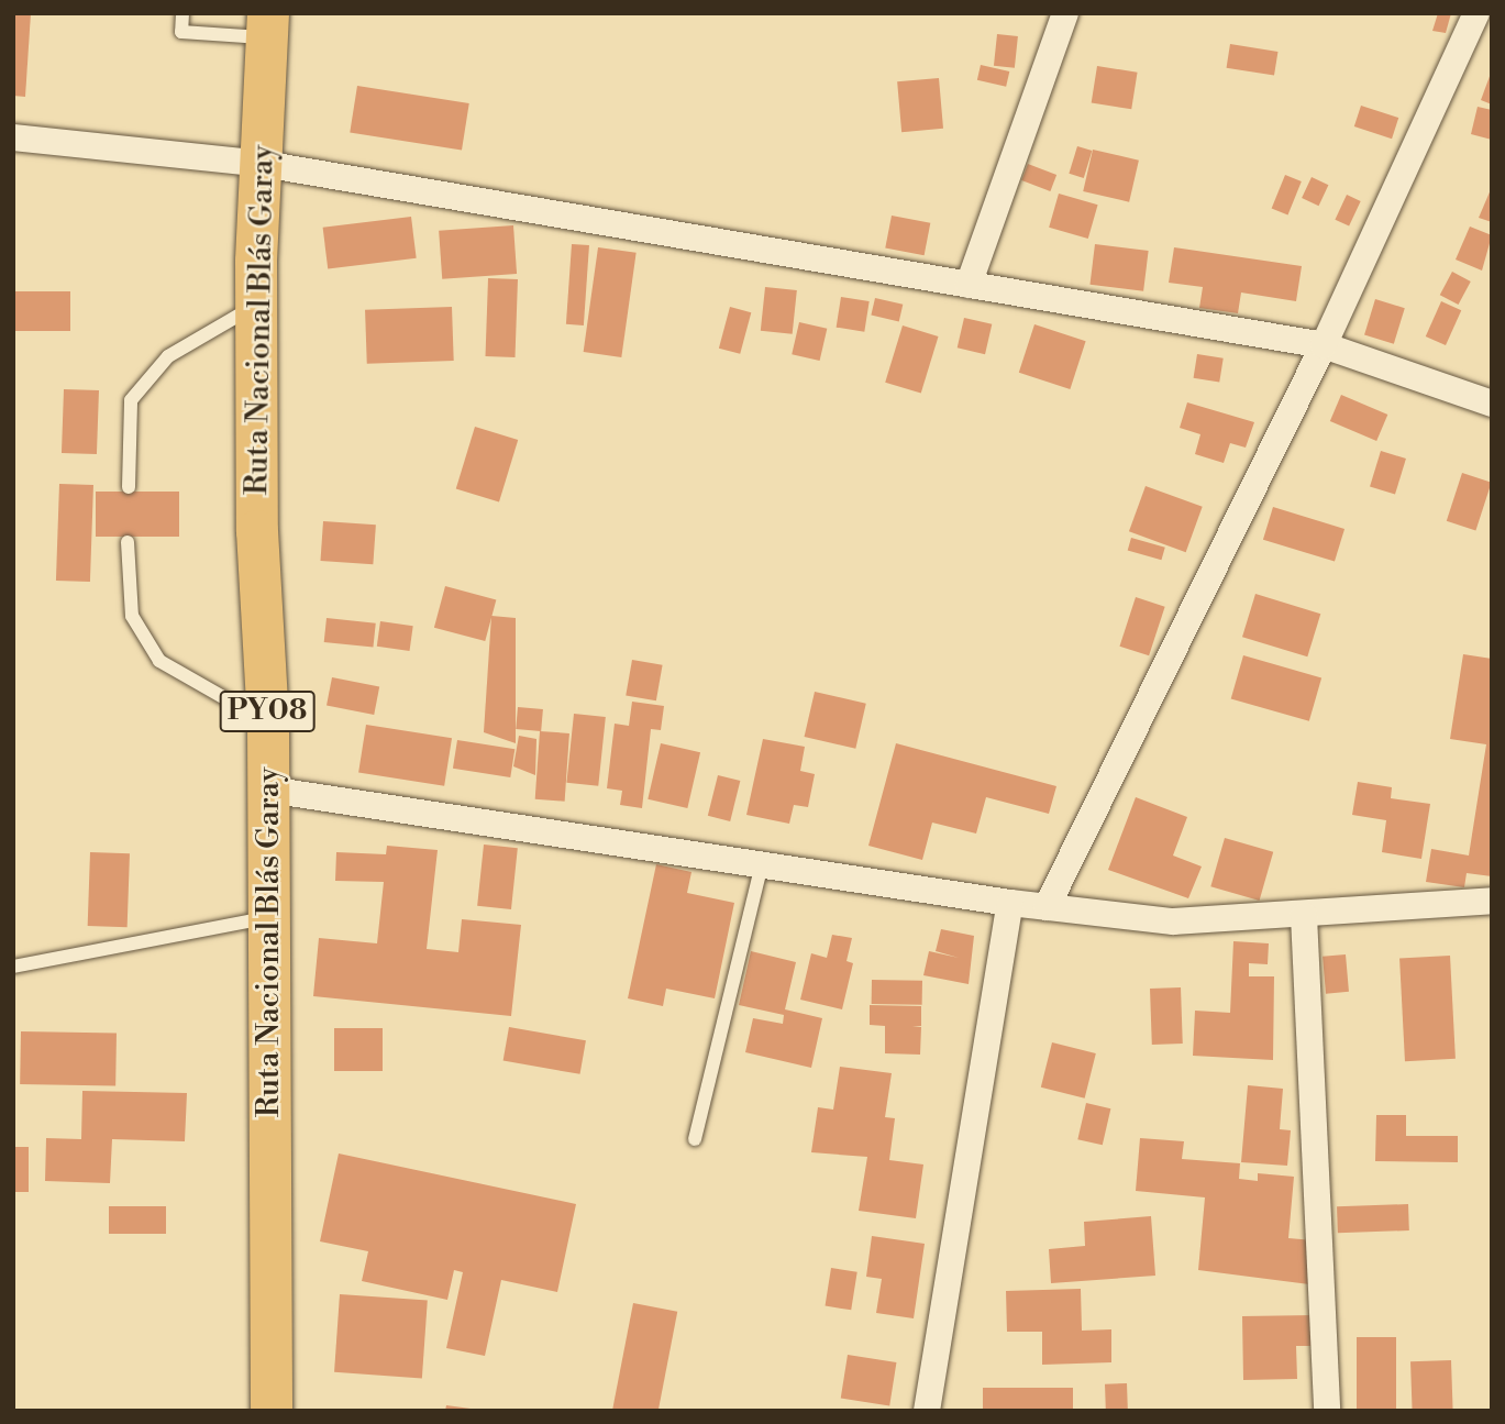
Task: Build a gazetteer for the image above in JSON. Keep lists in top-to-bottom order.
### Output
{
  "streets": {
    "highway": ["Ruta Nacional Blás Garay", "PY08"]
  }
}
